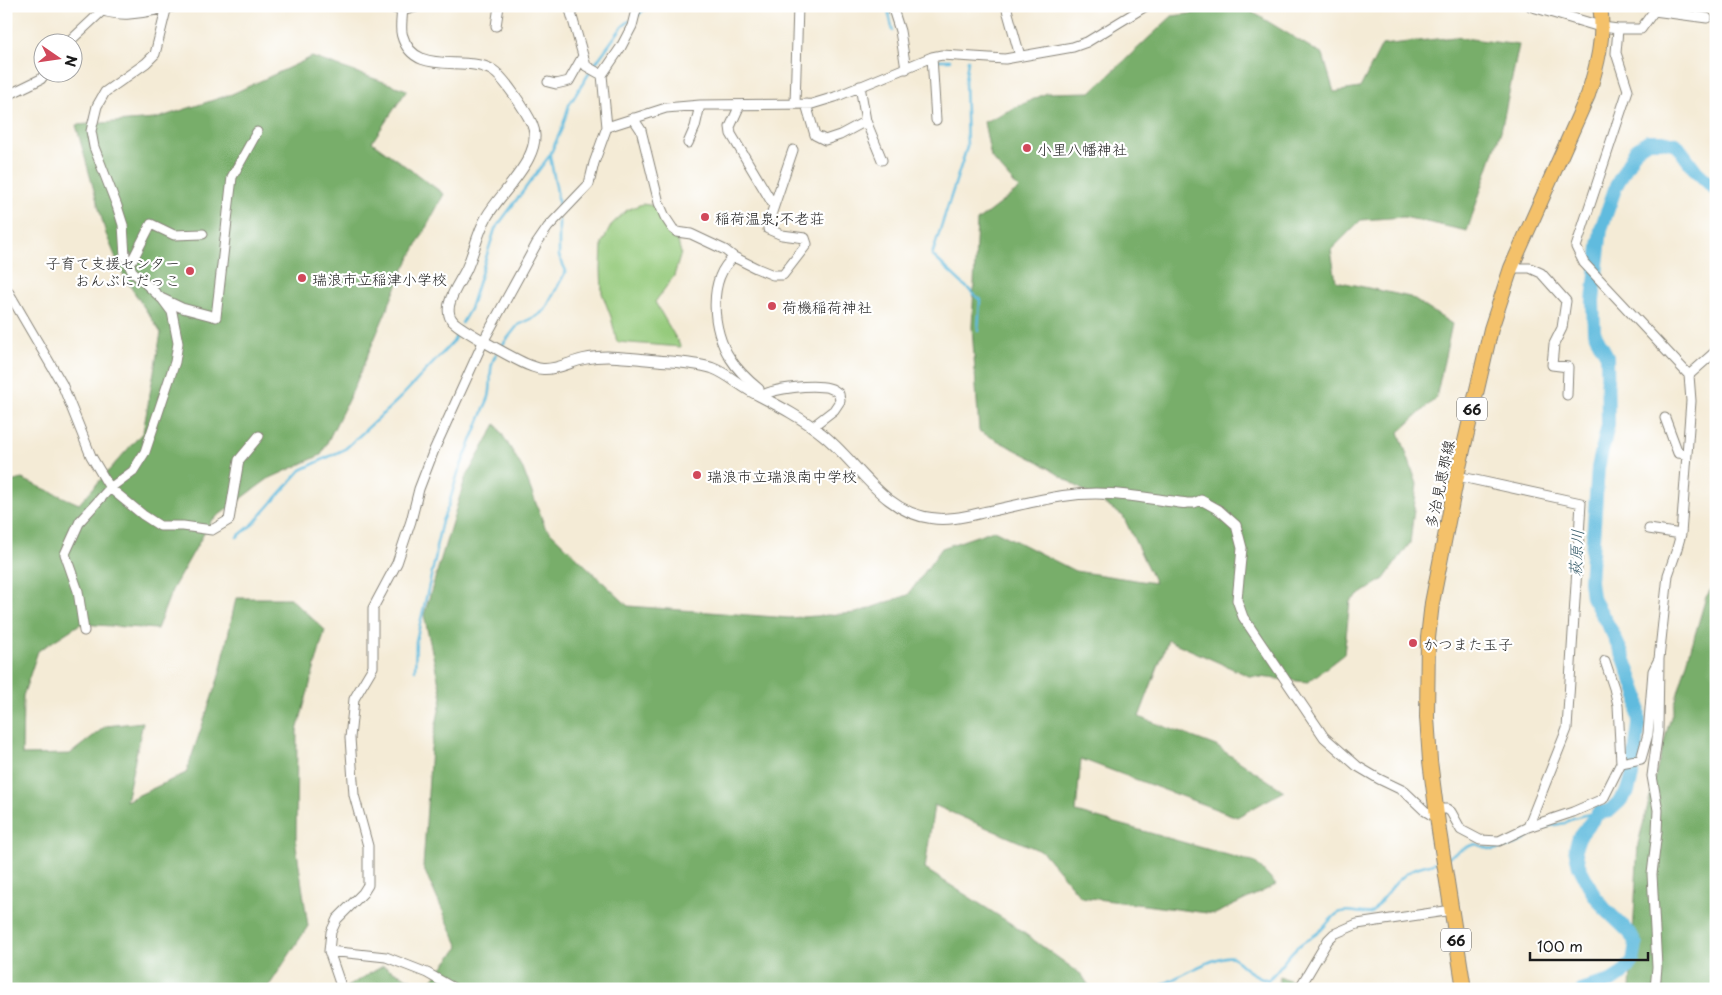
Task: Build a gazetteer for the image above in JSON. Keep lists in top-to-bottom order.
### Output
{
  "streets": {
    "main road": ["66", "多治見恵那線"]
  },
  "water": ["萩原川"],
  "places": [
    "小里八幡神社",
    "稲荷温泉;不老荘",
    "子育て支援センター おんぶにだっこ",
    "瑞浪市立稲津小学校",
    "荷機稲荷神社",
    "瑞浪市立瑞浪南中学校",
    "かつまた玉子"
  ],
  "scale_bar": "100 m",
  "north": "right"
}
